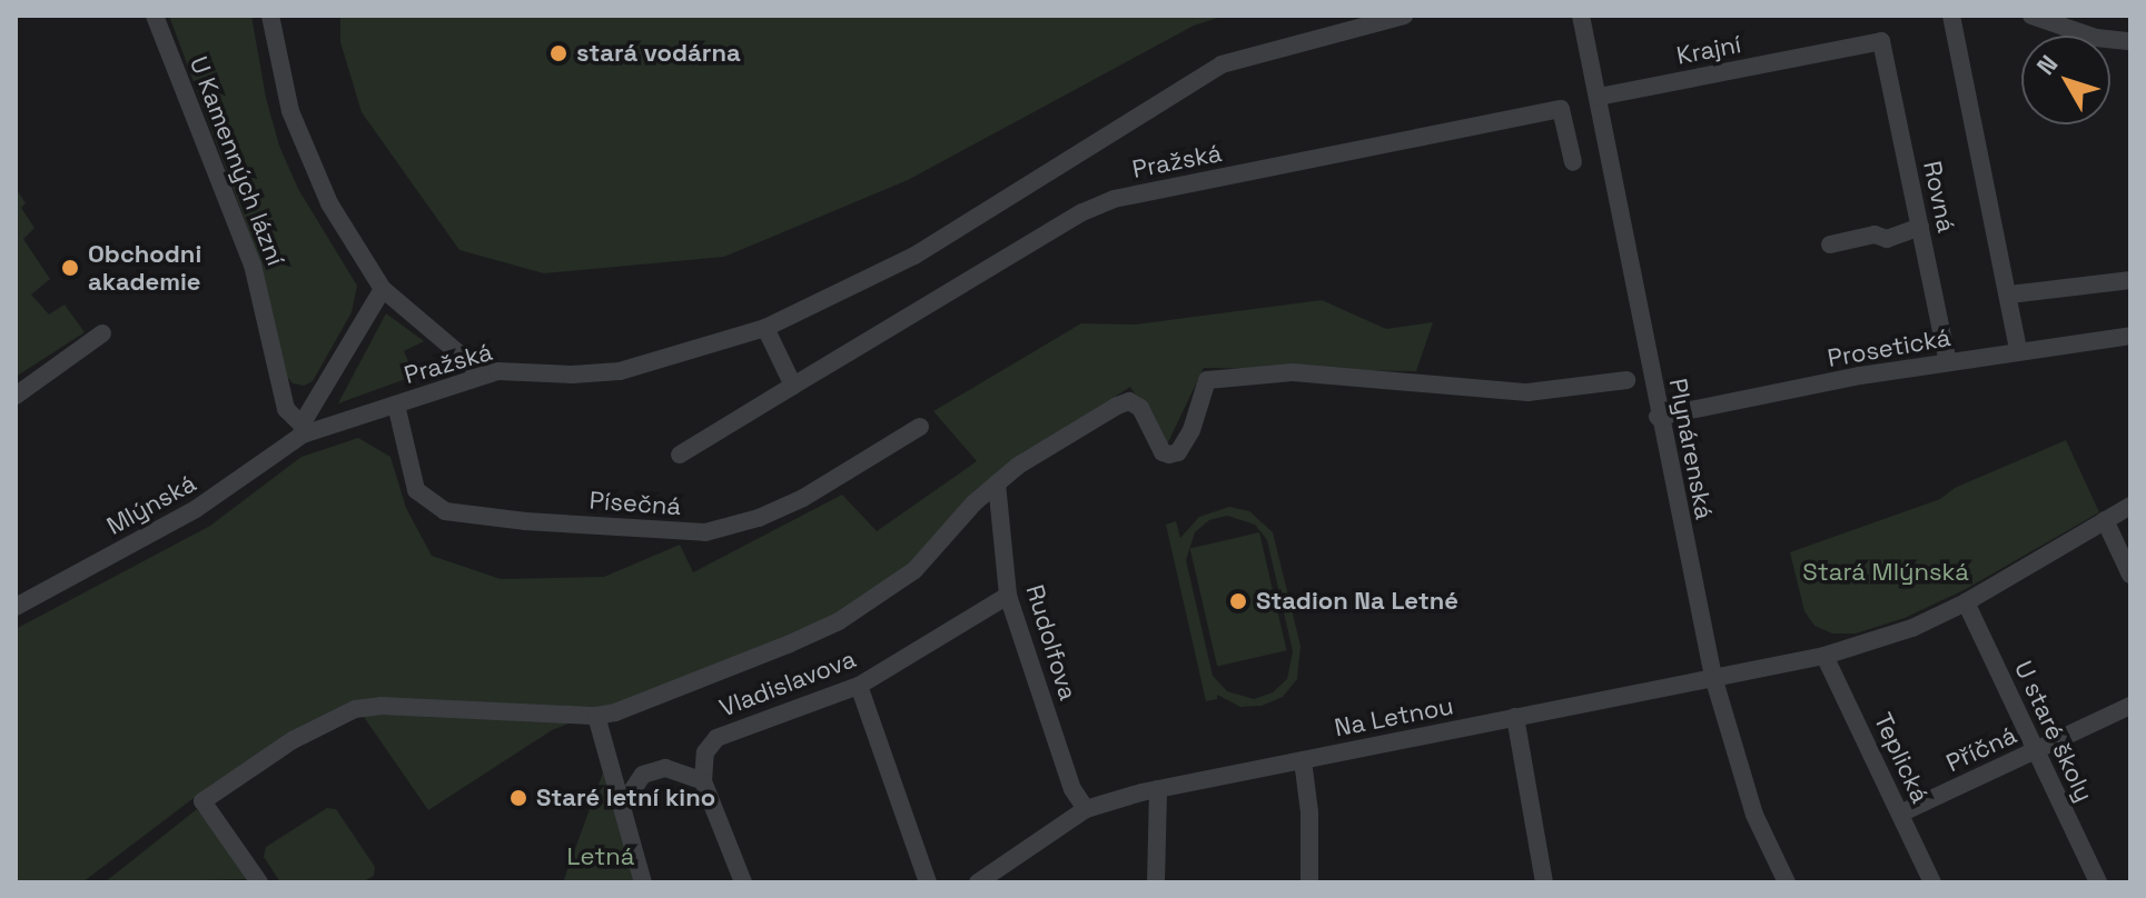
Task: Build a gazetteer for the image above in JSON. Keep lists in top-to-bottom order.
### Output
{
  "streets": {
    "street": [
      "Krajní",
      "U Kamenných lázní",
      "Pražská",
      "Rovná",
      "Prosetická",
      "Plynárenská",
      "Písečná",
      "Mlýnská",
      "Rudolfova",
      "Vladislavova",
      "Na Letnou",
      "U staré školy",
      "Příčná",
      "Teplická"
    ]
  },
  "crossings": [
    ["Krajní", "Rovná"],
    ["Krajní", "Plynárenská"],
    ["U Kamenných lázní", "Pražská"],
    ["U Kamenných lázní", "Mlýnská"],
    ["Pražská", "Písečná"],
    ["Pražská", "Mlýnská"],
    ["Rovná", "Prosetická"],
    ["Prosetická", "Plynárenská"],
    ["Plynárenská", "Na Letnou"],
    ["Rudolfova", "Vladislavova"],
    ["Rudolfova", "Na Letnou"],
    ["U staré školy", "Příčná"],
    ["Příčná", "Teplická"]
  ],
  "parks": ["Stará Mlýnská", "Letná"],
  "places": [
    "stará vodárna",
    "Obchodni akademie",
    "Stadion Na Letné",
    "Staré letní kino"
  ],
  "north": "top left"
}
